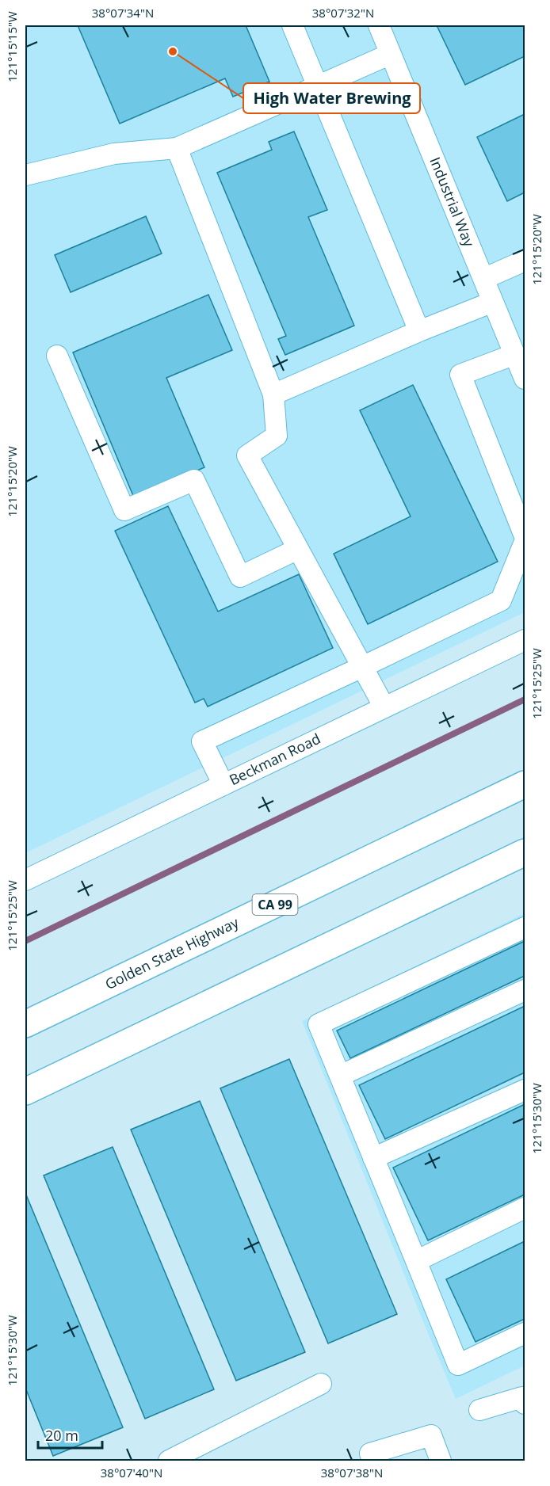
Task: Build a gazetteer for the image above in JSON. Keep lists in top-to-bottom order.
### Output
{
  "streets": {
    "highway": ["CA 99", "Golden State Highway"],
    "street": ["Industrial Way", "Beckman Road"]
  },
  "places": ["High Water Brewing"],
  "scale_bar": "20 m",
  "coordinates": [
    "38°07'34\"N",
    "38°07'32\"N",
    "121°15'15\"W",
    "121°15'20\"W",
    "121°15'25\"W",
    "121°15'30\"W",
    "38°07'40\"N",
    "38°07'38\"N"
  ]
}
